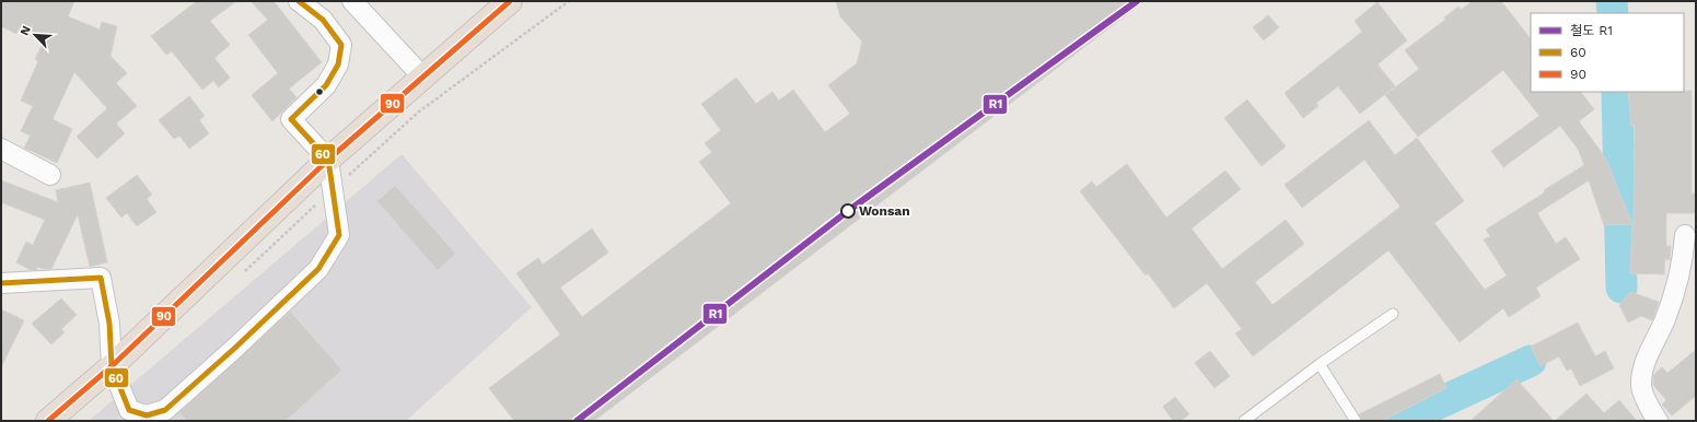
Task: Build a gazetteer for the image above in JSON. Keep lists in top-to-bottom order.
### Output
{
  "places": ["Wonsan"],
  "lines": ["rail line R1", "transit line 60", "transit line 90"],
  "legend": ["철도 R1", "60", "90"],
  "north": "top left"
}
